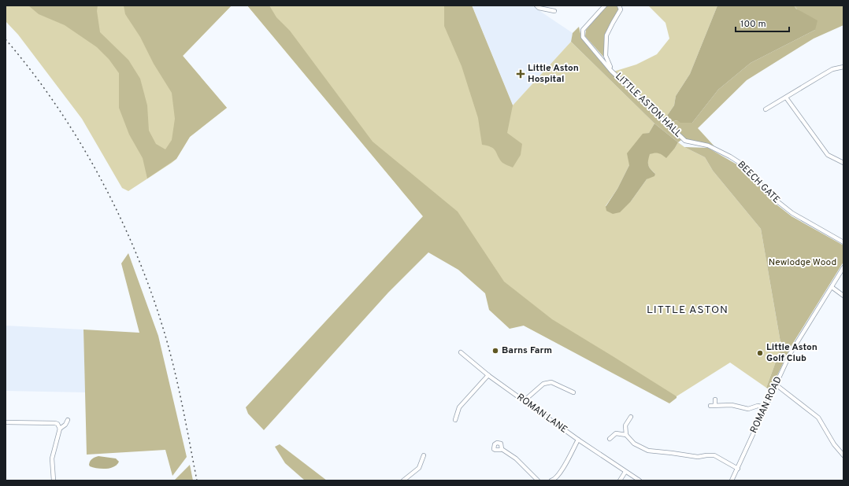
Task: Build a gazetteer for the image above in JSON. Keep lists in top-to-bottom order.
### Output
{
  "streets": {
    "street": [
      "LITTLE ASTON HALL",
      "BEECH GATE",
      "ROMAN ROAD",
      "ROMAN LANE"
    ]
  },
  "crossings": [
    ["LITTLE ASTON HALL", "BEECH GATE"]
  ],
  "districts": ["LITTLE ASTON"],
  "parks": ["Newlodge Wood"],
  "places": {
    "health": ["Little Aston Hospital"],
    "other": ["Barns Farm", "Little Aston Golf Club"]
  },
  "scale_bar": "100 m"
}
